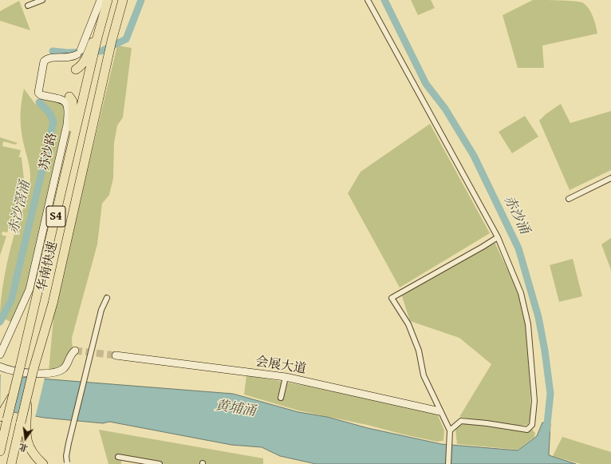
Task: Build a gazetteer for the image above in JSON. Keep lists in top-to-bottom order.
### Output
{
  "streets": {
    "highway": ["S4", "华南快速"],
    "street": ["苏沙路", "会展大道"]
  },
  "water": ["赤沙滘涌", "赤沙涌", "黄埔涌"],
  "north": "bottom"
}
